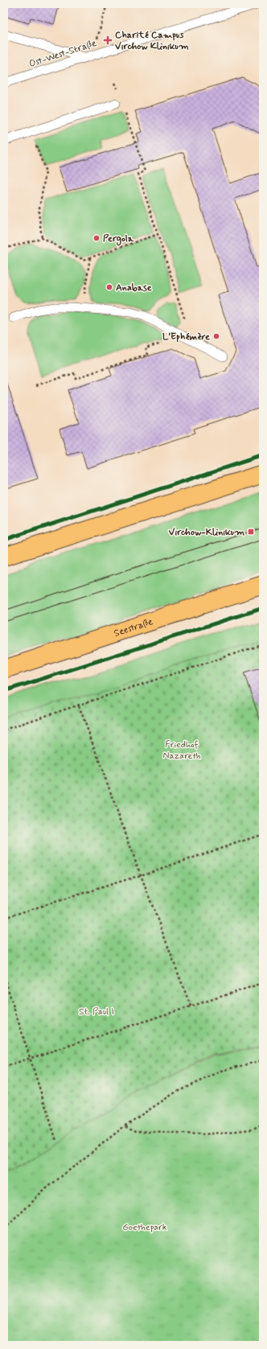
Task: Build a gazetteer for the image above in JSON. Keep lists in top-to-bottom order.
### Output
{
  "streets": {
    "main road": ["Seestraße"],
    "lane": ["Ost-West-Straße"]
  },
  "parks": ["Friedhof Nazareth", "St. Paul I", "Goethepark"],
  "places": {
    "health": ["Charité Campus Virchow Klinikum"],
    "other": ["Pergola", "Anabase", "L'Ephémère"],
    "transit": ["Virchow-Klinikum"]
  }
}
